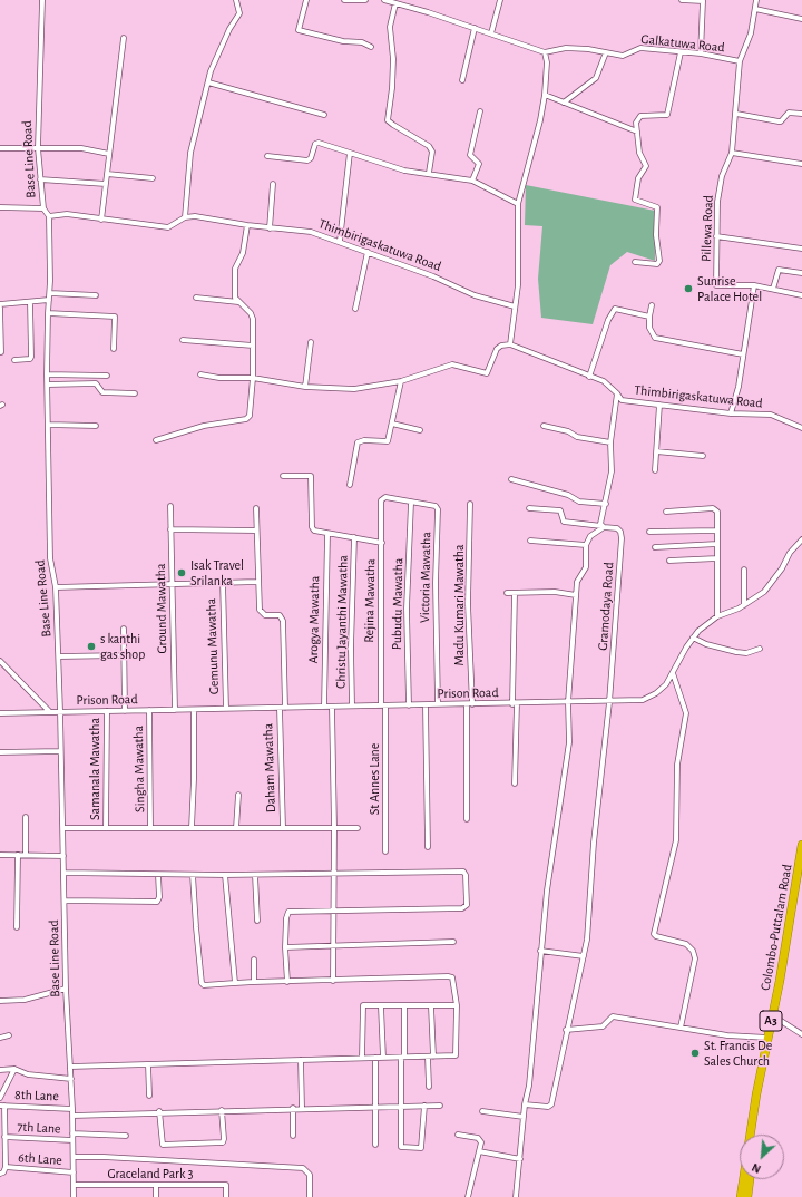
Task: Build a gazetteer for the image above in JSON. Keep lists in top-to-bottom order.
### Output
{
  "streets": {
    "highway": ["Colombo-Puttalam Road", "A3"],
    "street": [
      "Galkatuwa Road",
      "Base Line Road",
      "Pillewa Road",
      "Thimbirigaskatuwa Road",
      "Victoria Mawatha",
      "Rejina Mawatha",
      "Pubudu Mawatha",
      "Madu Kumari Mawatha",
      "Gramodaya Road",
      "Ground Mawatha",
      "Arogya Mawatha",
      "Christu Jayanthi Mawatha",
      "Gemunu Mawatha",
      "Prison Road",
      "Daham Mawatha",
      "Samanala Mawatha",
      "Singha Mawatha",
      "St Annes Lane",
      "8th Lane",
      "7th Lane",
      "6th Lane",
      "Graceland Park 3"
    ]
  },
  "crossings": [
    ["Galkatuwa Road", "Pillewa Road"],
    ["Base Line Road", "Thimbirigaskatuwa Road"],
    ["Base Line Road", "Prison Road"],
    ["Base Line Road", "8th Lane"],
    ["Base Line Road", "7th Lane"],
    ["Base Line Road", "6th Lane"],
    ["Base Line Road", "Graceland Park 3"],
    ["Victoria Mawatha", "Rejina Mawatha"],
    ["Victoria Mawatha", "Pubudu Mawatha"],
    ["Victoria Mawatha", "Prison Road"],
    ["Rejina Mawatha", "Prison Road"],
    ["Rejina Mawatha", "St Annes Lane"],
    ["Pubudu Mawatha", "Prison Road"],
    ["Madu Kumari Mawatha", "Prison Road"],
    ["Gramodaya Road", "Prison Road"],
    ["Ground Mawatha", "Prison Road"],
    ["Arogya Mawatha", "Prison Road"],
    ["Christu Jayanthi Mawatha", "Prison Road"],
    ["Gemunu Mawatha", "Prison Road"],
    ["Prison Road", "Daham Mawatha"],
    ["Prison Road", "Samanala Mawatha"],
    ["Prison Road", "Singha Mawatha"],
    ["Prison Road", "St Annes Lane"]
  ],
  "places": [
    "Sunrise Palace Hotel",
    "Isak Travel Srilanka",
    "s kanthi gas shop",
    "St. Francis De Sales Church"
  ],
  "north": "bottom left"
}
